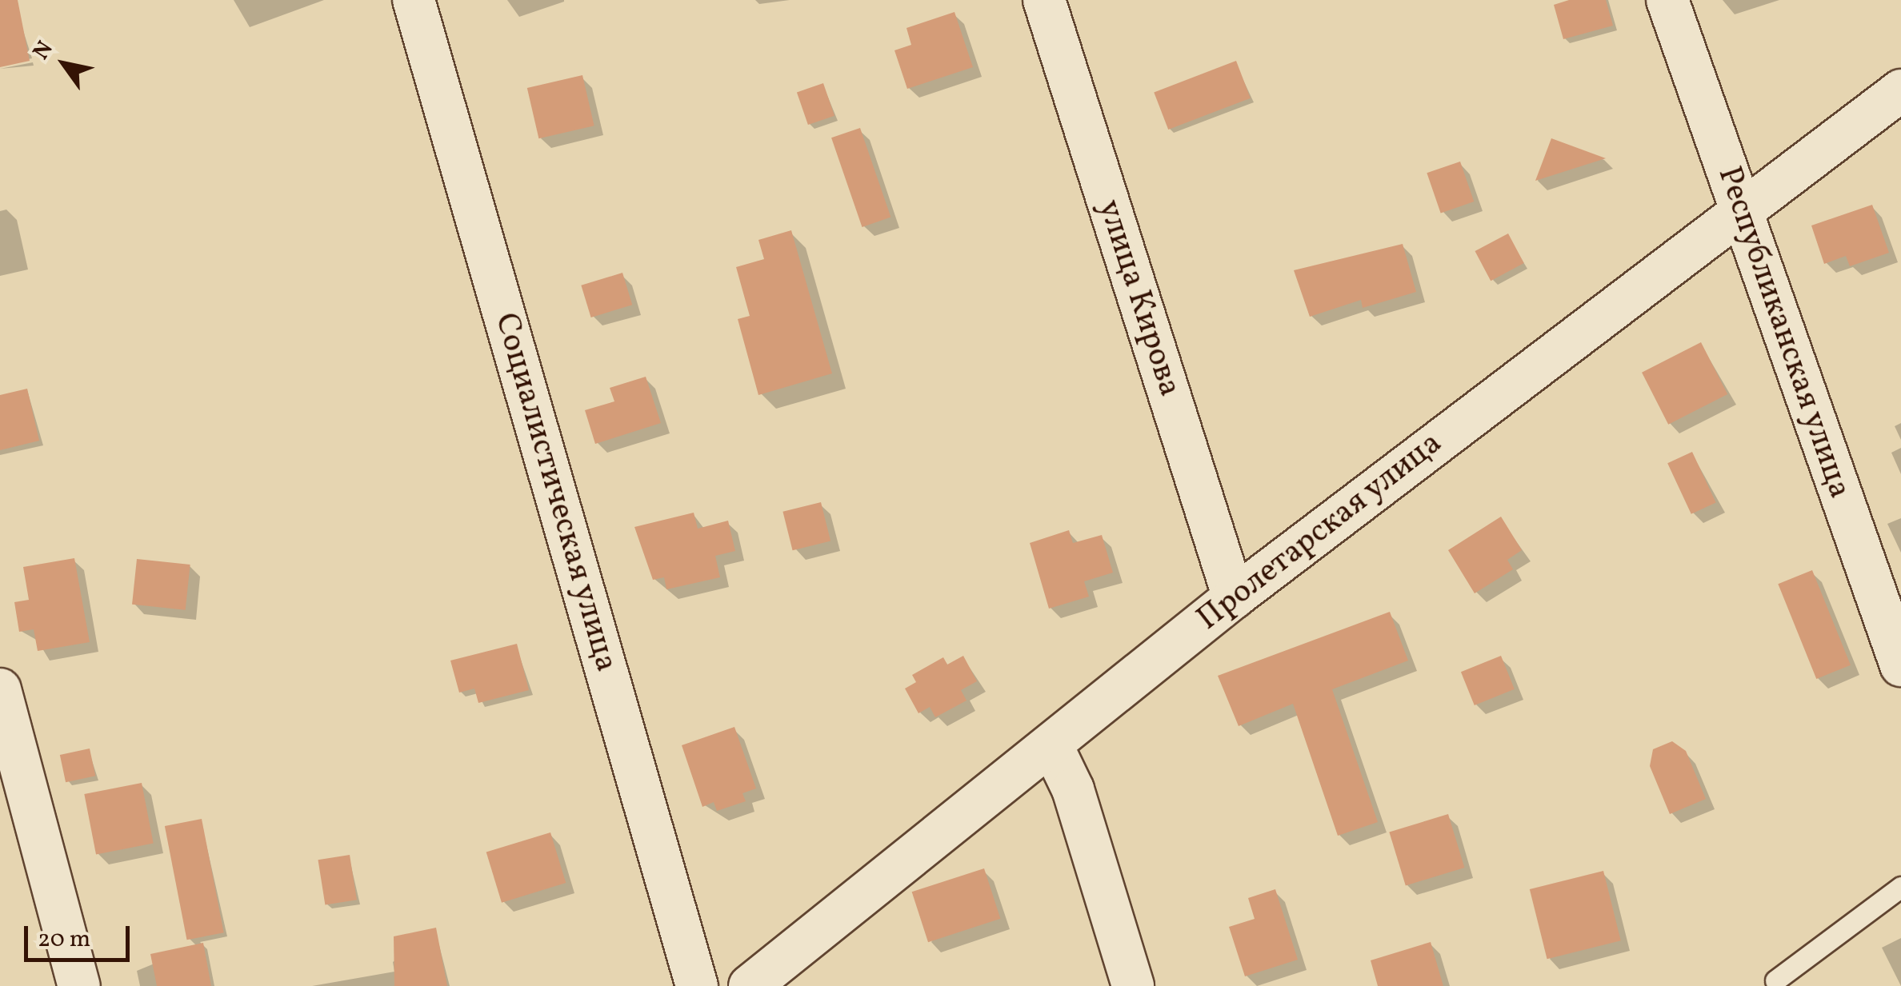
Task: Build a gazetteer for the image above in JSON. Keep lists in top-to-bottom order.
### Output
{
  "streets": {
    "street": [
      "улица Кирова",
      "Республиканская улица",
      "Социалистическая улица",
      "Пролетарская улица"
    ]
  },
  "crossings": [
    ["улица Кирова", "Пролетарская улица"],
    ["Республиканская улица", "Пролетарская улица"]
  ],
  "scale_bar": "20 m",
  "north": "top left"
}
